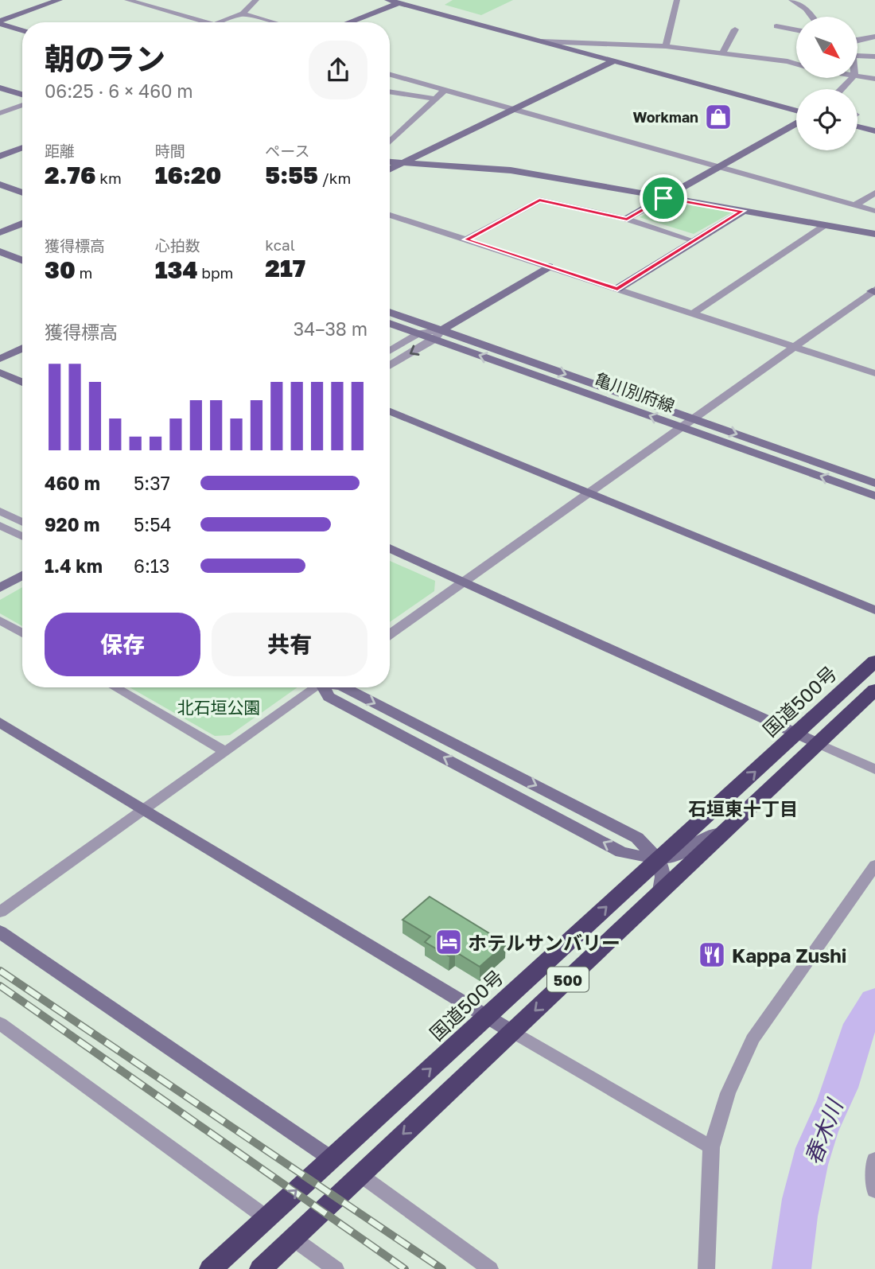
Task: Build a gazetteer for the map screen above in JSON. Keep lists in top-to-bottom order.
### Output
{
  "streets": {
    "highway": ["国道500号", "500"],
    "street": ["亀川別府線"]
  },
  "districts": ["石垣東十丁目"],
  "water": ["春木川"],
  "parks": ["北石垣公園"],
  "places": {
    "shop": ["Workman"],
    "hotel": ["ホテルサンバリー"],
    "restaurant": ["Kappa Zushi"]
  },
  "north": "bottom right",
  "page": {
    "heading": ["朝のラン", "06:25 · 6 × 460 m"],
    "stats": [
      ["距離", "2.76 km"],
      ["時間", "16:20"],
      ["ペース", "5:55 /km"],
      ["獲得標高", "30 m"],
      ["心拍数", "134 bpm"],
      ["kcal", "217"]
    ],
    "chart": ["獲得標高", "34–38 m"],
    "list": [
      {
        "name": "460 m",
        "note": "5:37"
      },
      {
        "name": "920 m",
        "note": "5:54"
      },
      {
        "name": "1.4 km",
        "note": "6:13"
      }
    ],
    "buttons": ["保存", "共有"]
  }
}
